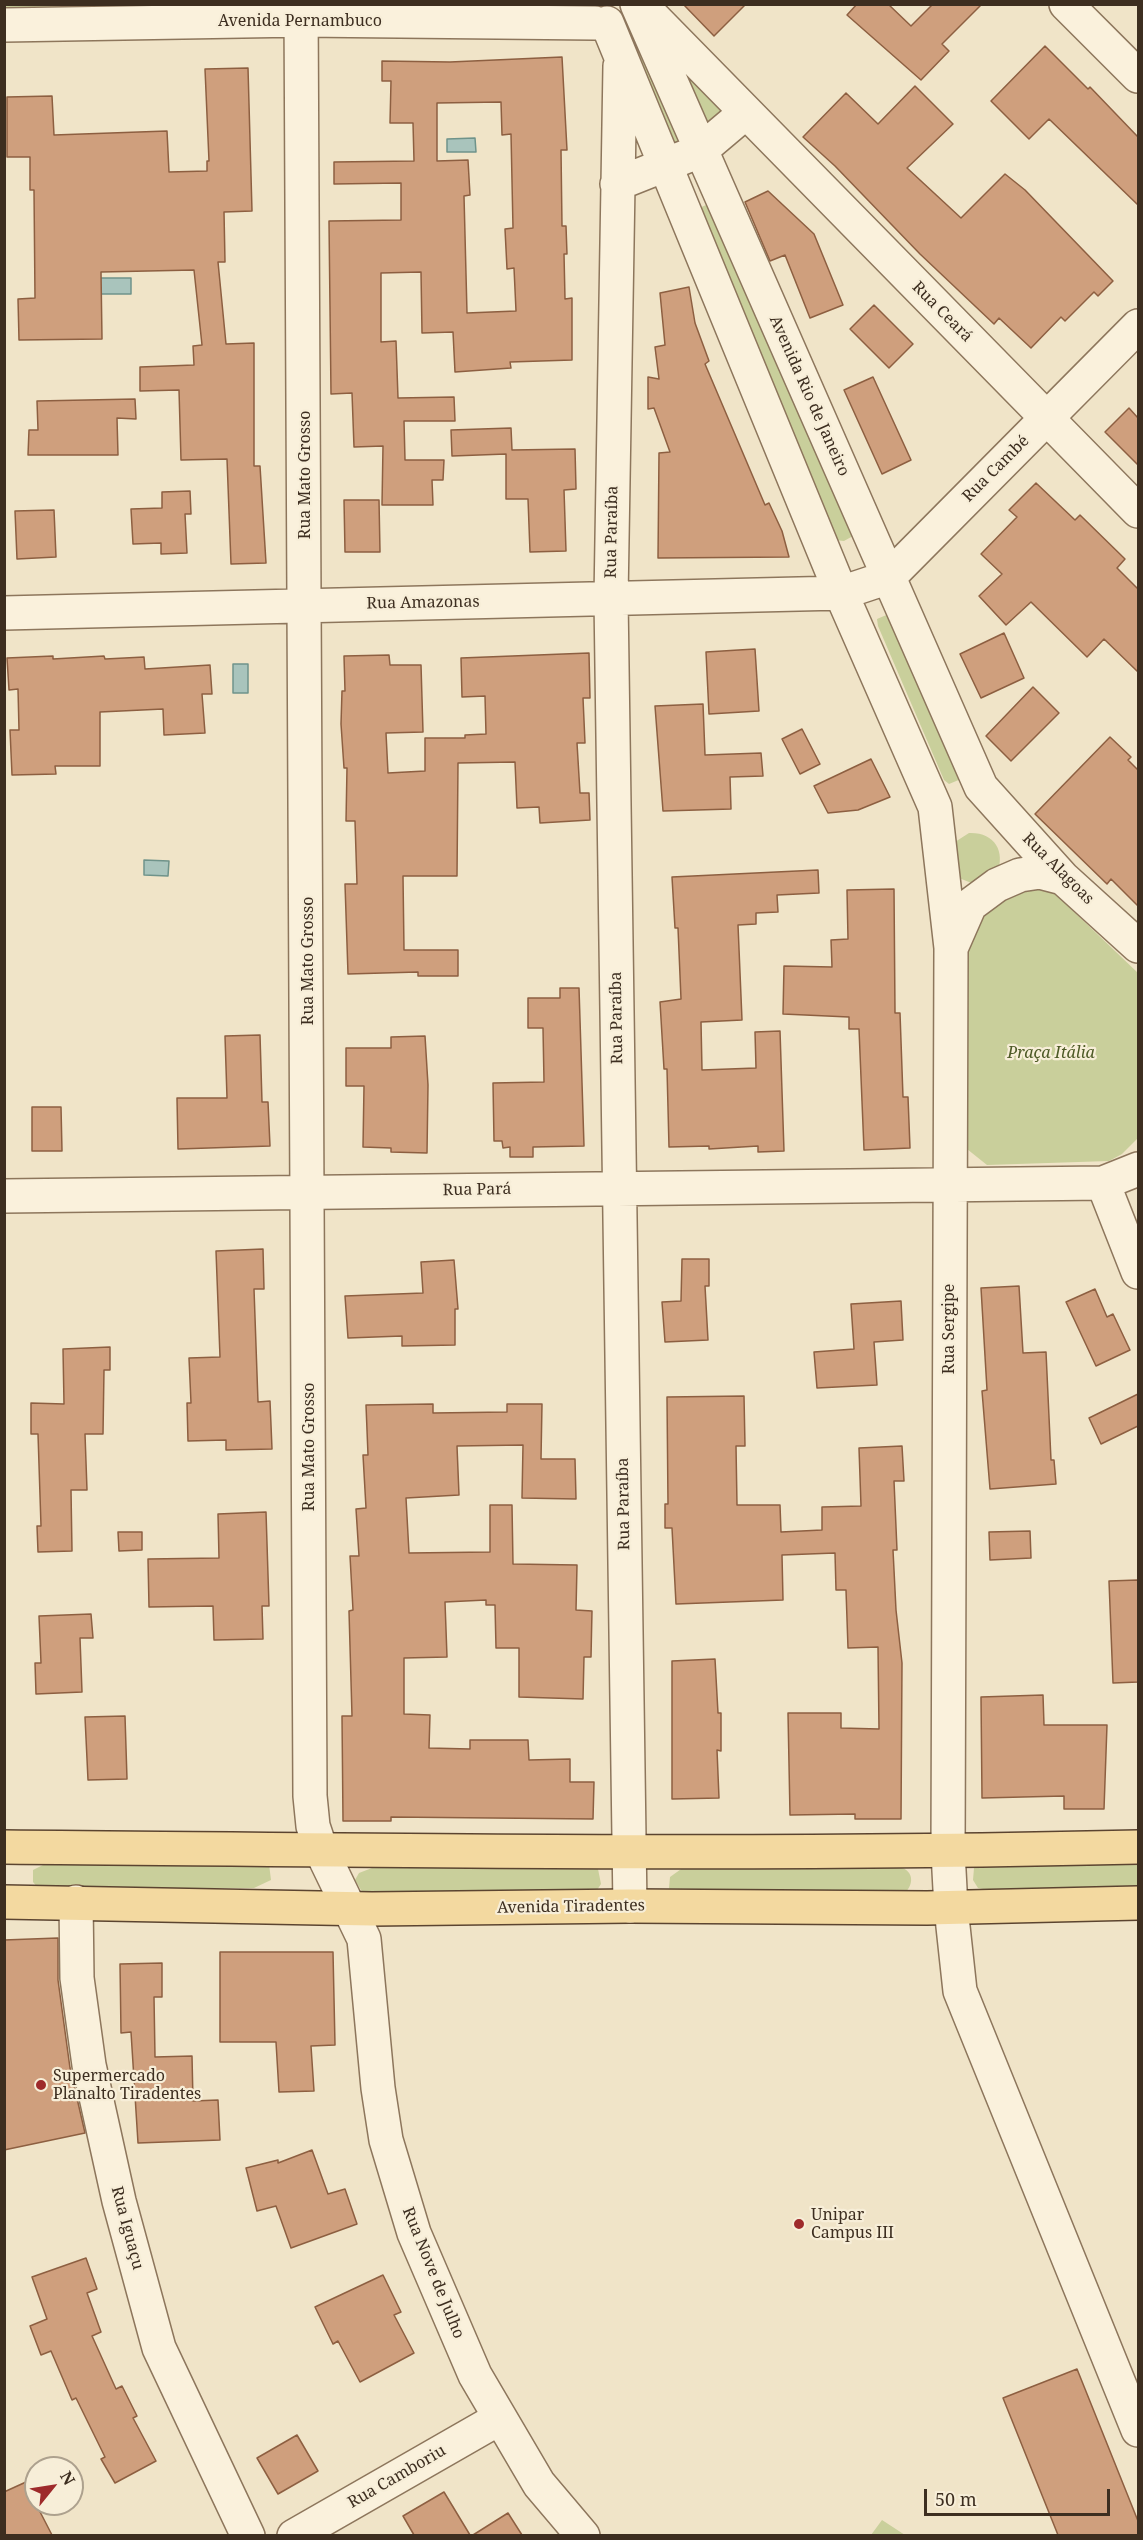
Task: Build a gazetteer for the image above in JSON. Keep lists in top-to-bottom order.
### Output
{
  "streets": {
    "main road": ["Avenida Tiradentes"],
    "street": [
      "Avenida Pernambuco",
      "Rua Ceará",
      "Avenida Rio de Janeiro",
      "Rua Cambé",
      "Rua Mato Grosso",
      "Rua Paraíba",
      "Rua Amazonas",
      "Rua Alagoas",
      "Rua Pará",
      "Rua Sergipe",
      "Rua Iguaçu",
      "Rua Nove de Julho",
      "Rua Camboriu"
    ]
  },
  "crossings": [
    ["Avenida Pernambuco", "Rua Mato Grosso"],
    ["Rua Ceará", "Avenida Rio de Janeiro"],
    ["Rua Ceará", "Rua Cambé"],
    ["Avenida Rio de Janeiro", "Rua Cambé"],
    ["Avenida Rio de Janeiro", "Rua Alagoas"],
    ["Rua Cambé", "Rua Amazonas"],
    ["Rua Mato Grosso", "Rua Amazonas"],
    ["Rua Mato Grosso", "Rua Pará"],
    ["Rua Mato Grosso", "Avenida Tiradentes"],
    ["Rua Mato Grosso", "Rua Nove de Julho"],
    ["Rua Paraíba", "Rua Amazonas"],
    ["Rua Paraíba", "Rua Pará"],
    ["Rua Paraíba", "Avenida Tiradentes"],
    ["Rua Pará", "Rua Sergipe"],
    ["Rua Sergipe", "Avenida Tiradentes"],
    ["Avenida Tiradentes", "Rua Iguaçu"],
    ["Avenida Tiradentes", "Rua Nove de Julho"],
    ["Rua Nove de Julho", "Rua Camboriu"]
  ],
  "parks": ["Praça Itália"],
  "places": ["Supermercado Planalto Tiradentes", "Unipar Campus III"],
  "scale_bar": "50 m",
  "north": "top right"
}
